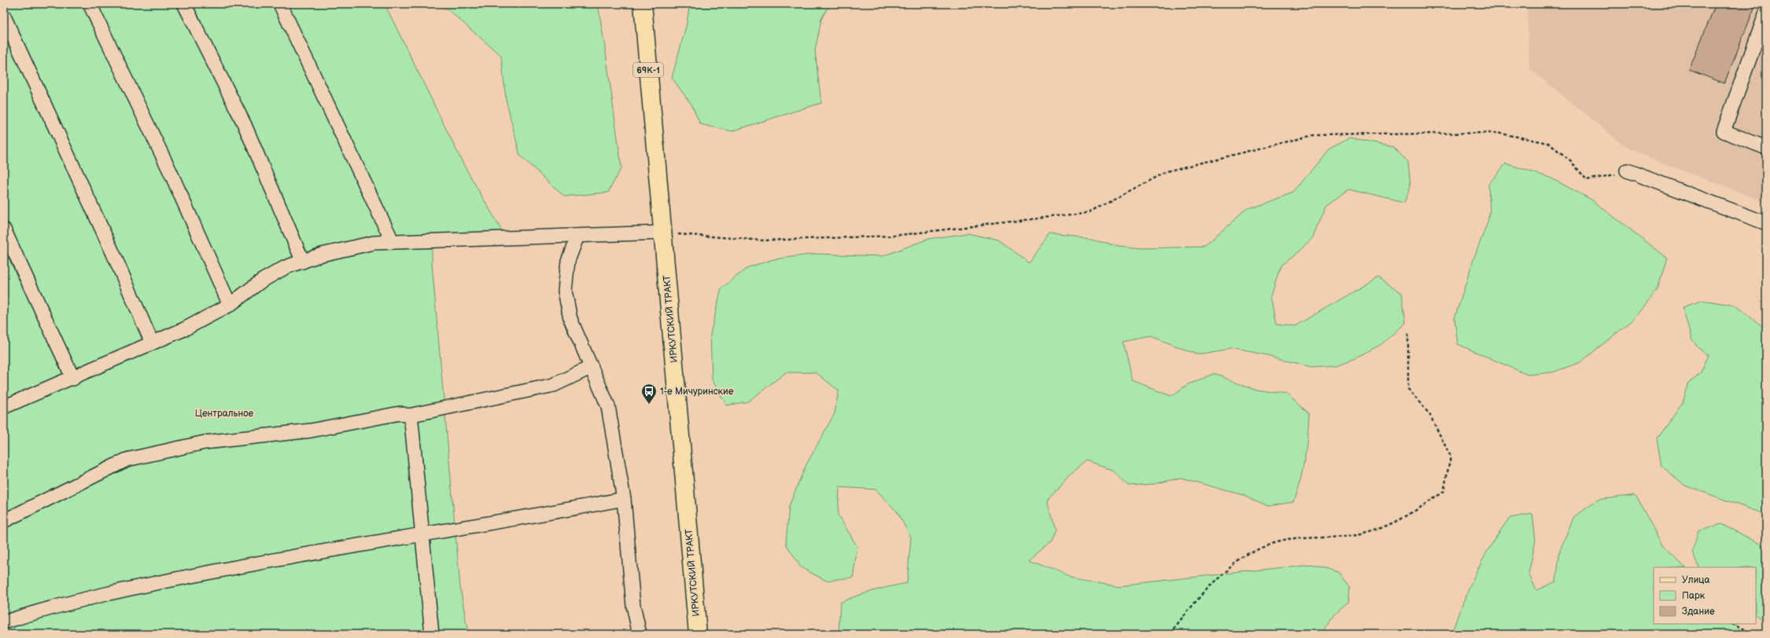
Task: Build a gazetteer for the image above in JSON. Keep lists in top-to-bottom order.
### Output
{
  "streets": {
    "main road": ["69К-1", "ИРКУТСКИЙ ТРАКТ"]
  },
  "parks": ["Центральное"],
  "places": {
    "bus stop": ["1-е Мичуринские"]
  },
  "legend": ["Улица", "Парк", "Здание"]
}
